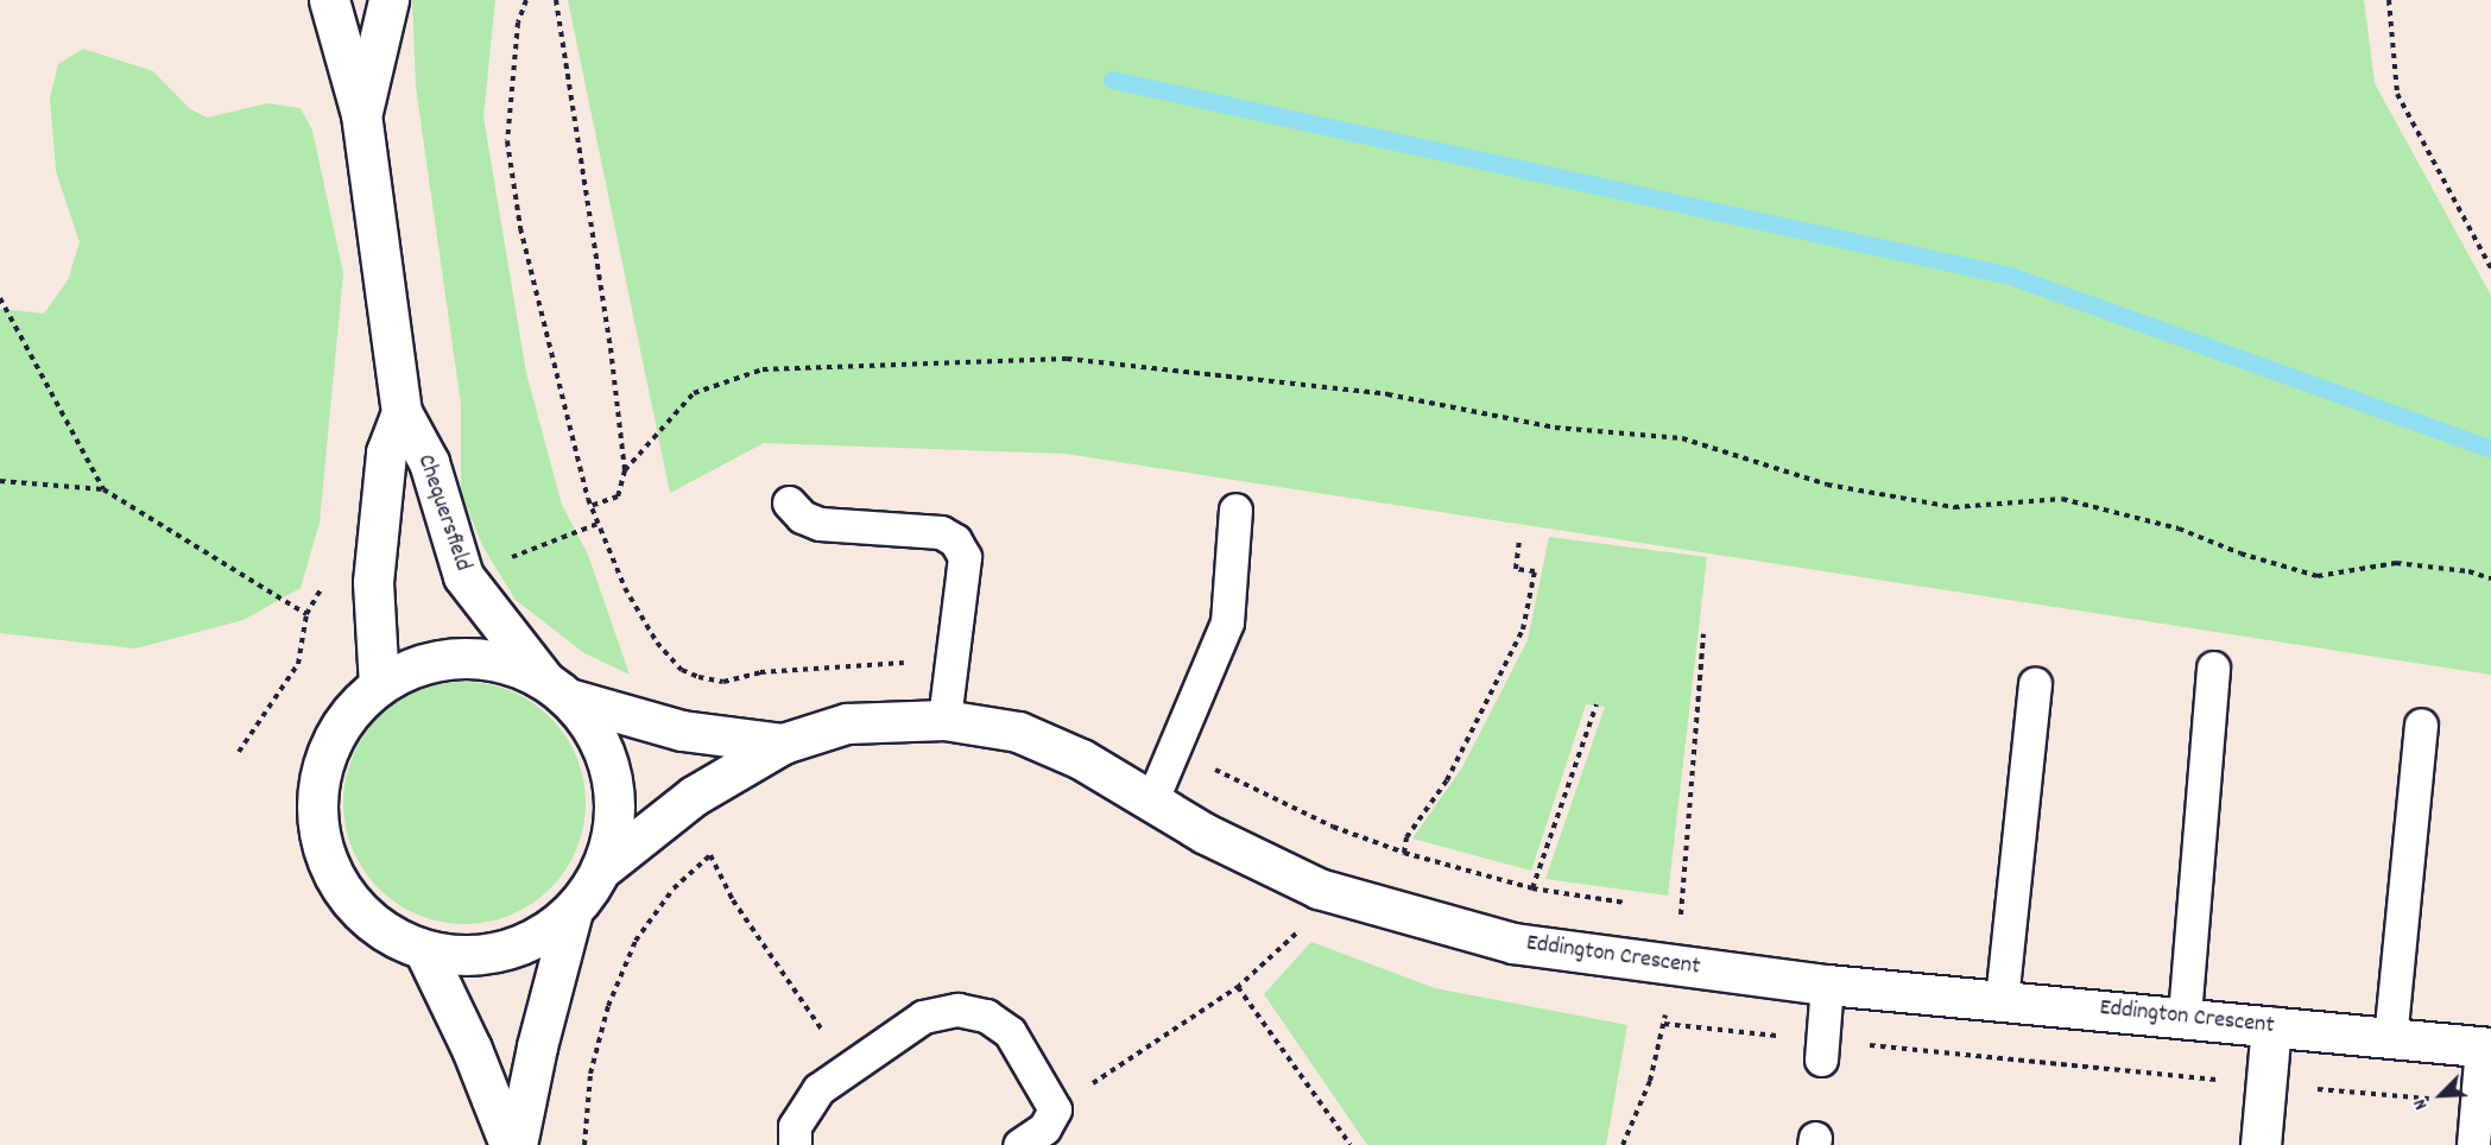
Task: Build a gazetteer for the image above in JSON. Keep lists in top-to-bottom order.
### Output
{
  "streets": {
    "street": ["Chequersfield", "Eddington Crescent"]
  },
  "crossings": [
    ["Chequersfield", "Eddington Crescent"]
  ],
  "north": "bottom left"
}
